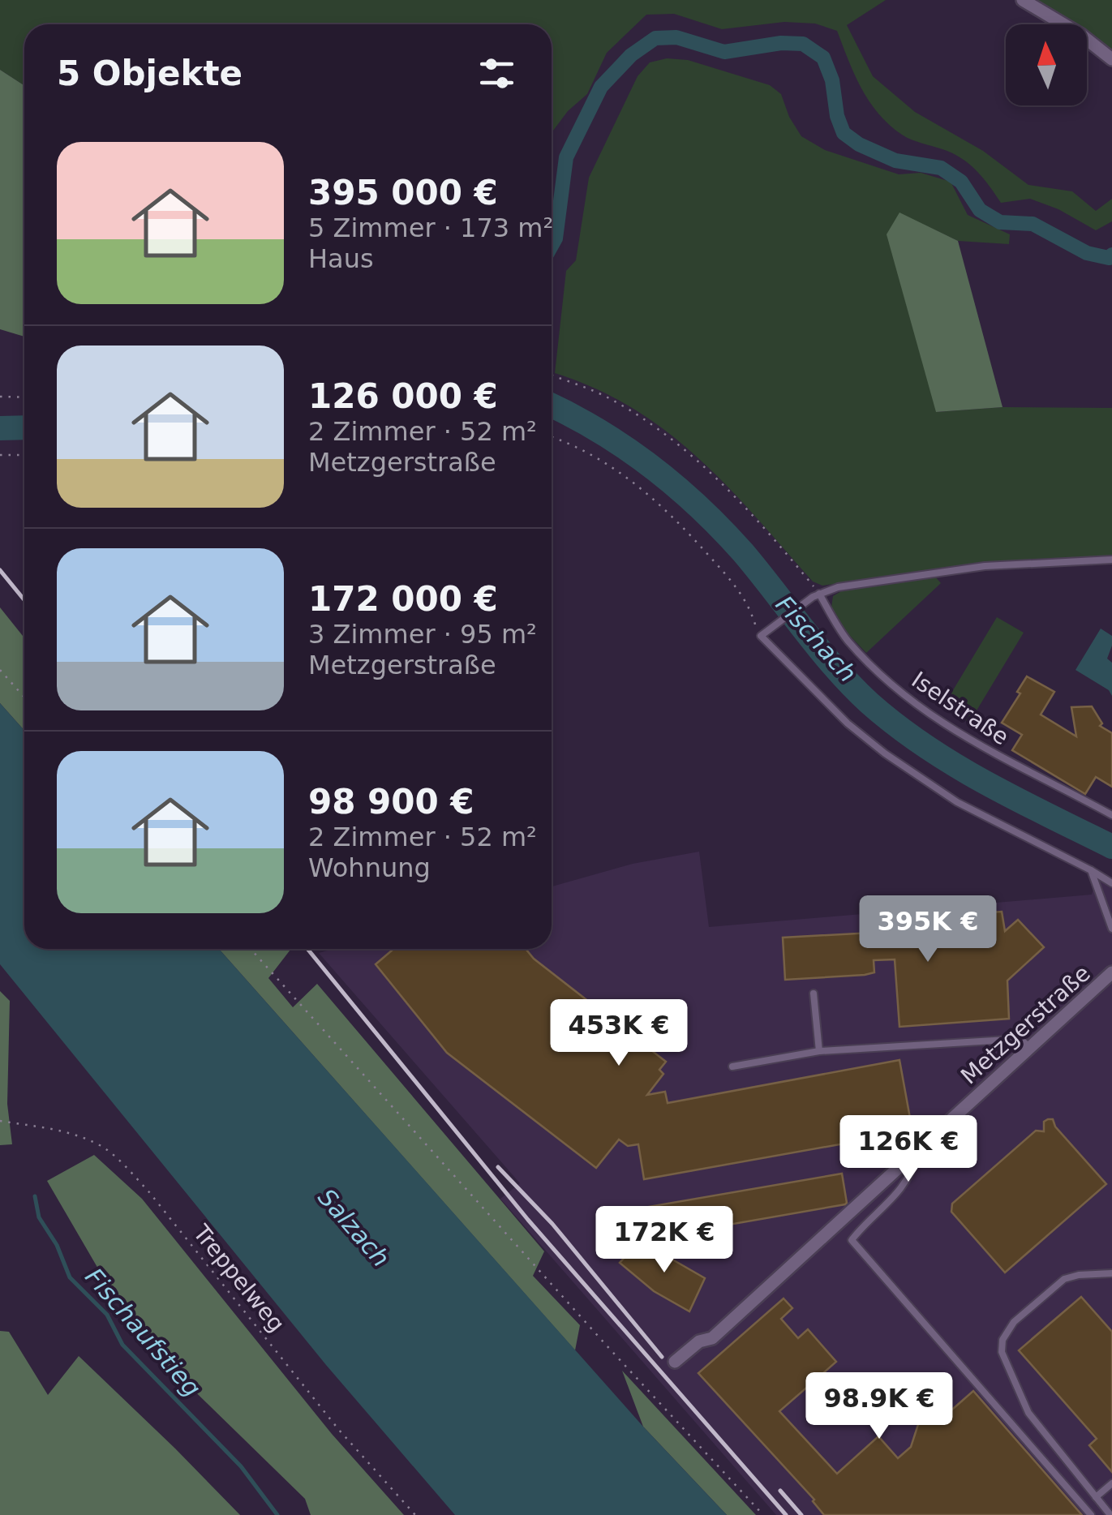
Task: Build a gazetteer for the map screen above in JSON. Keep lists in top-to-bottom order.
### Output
{
  "streets": {
    "street": ["Metzgerstraße"],
    "lane": ["Iselstraße"],
    "path": ["Treppelweg"]
  },
  "water": ["Fischach", "Salzach", "Fischaufstieg"],
  "north": "top",
  "page": {
    "heading": "5 Objekte",
    "list": [
      {
        "name": "395 000 €",
        "note": "5 Zimmer · 173 m² · Haus"
      },
      {
        "name": "126 000 €",
        "note": "2 Zimmer · 52 m² · Metzgerstraße"
      },
      {
        "name": "172 000 €",
        "note": "3 Zimmer · 95 m² · Metzgerstraße"
      },
      {
        "name": "98 900 €",
        "note": "2 Zimmer · 52 m² · Wohnung"
      }
    ],
    "price": [
      "395K €",
      "453K €",
      "126K €",
      "172K €",
      "98.9K €"
    ]
  }
}
